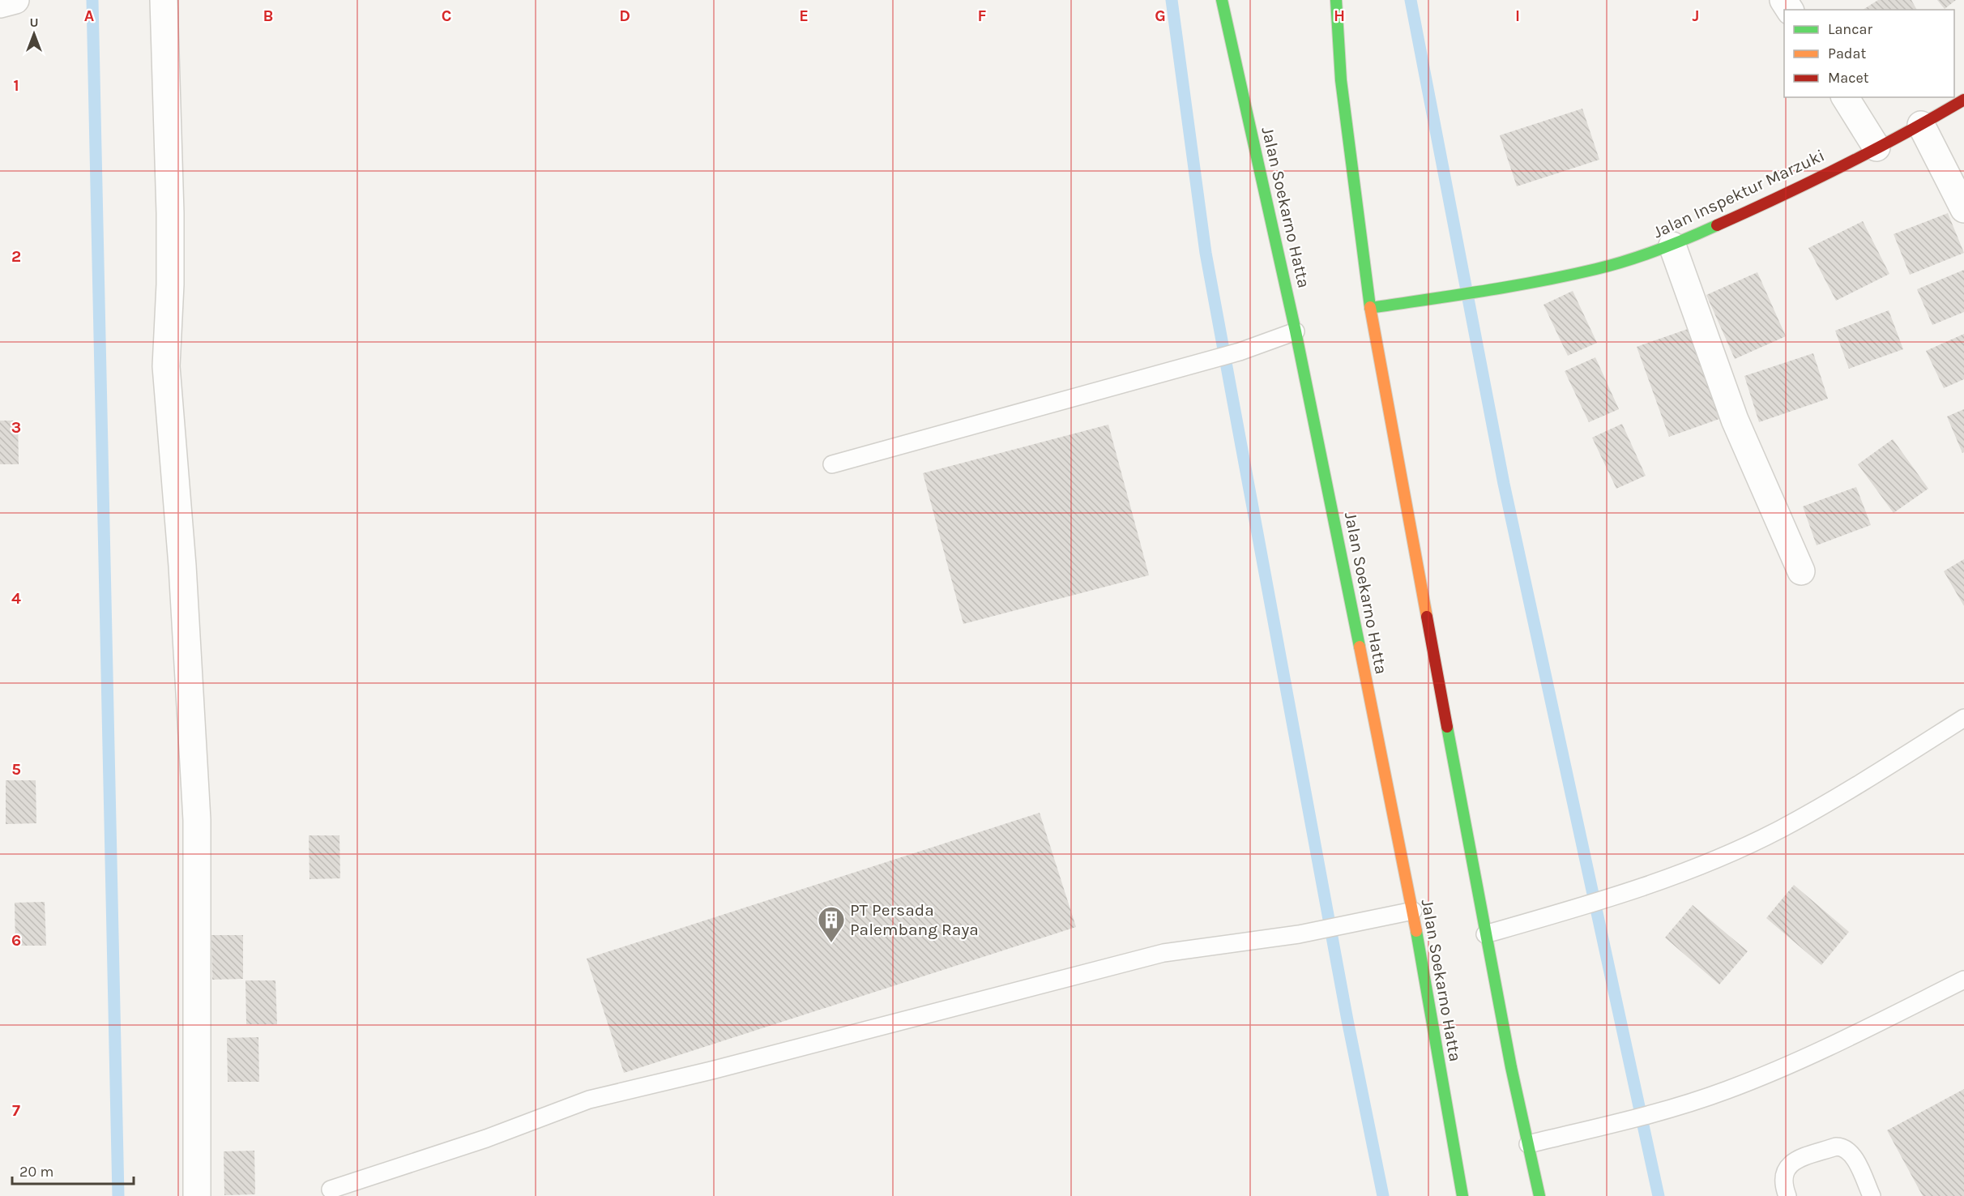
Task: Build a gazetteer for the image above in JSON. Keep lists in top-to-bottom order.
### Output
{
  "streets": {
    "main road": ["Jalan Inspektur Marzuki", "Jalan Soekarno Hatta"]
  },
  "places": {
    "building": ["PT Persada Palembang Raya"]
  },
  "legend": ["Lancar", "Padat", "Macet"],
  "scale_bar": "20 m",
  "north": "top",
  "grid": {
    "columns": [
      "A",
      "B",
      "C",
      "D",
      "E",
      "F",
      "G",
      "H",
      "I",
      "J"
    ],
    "rows": [
      "1",
      "2",
      "3",
      "4",
      "5",
      "6",
      "7"
    ]
  }
}
